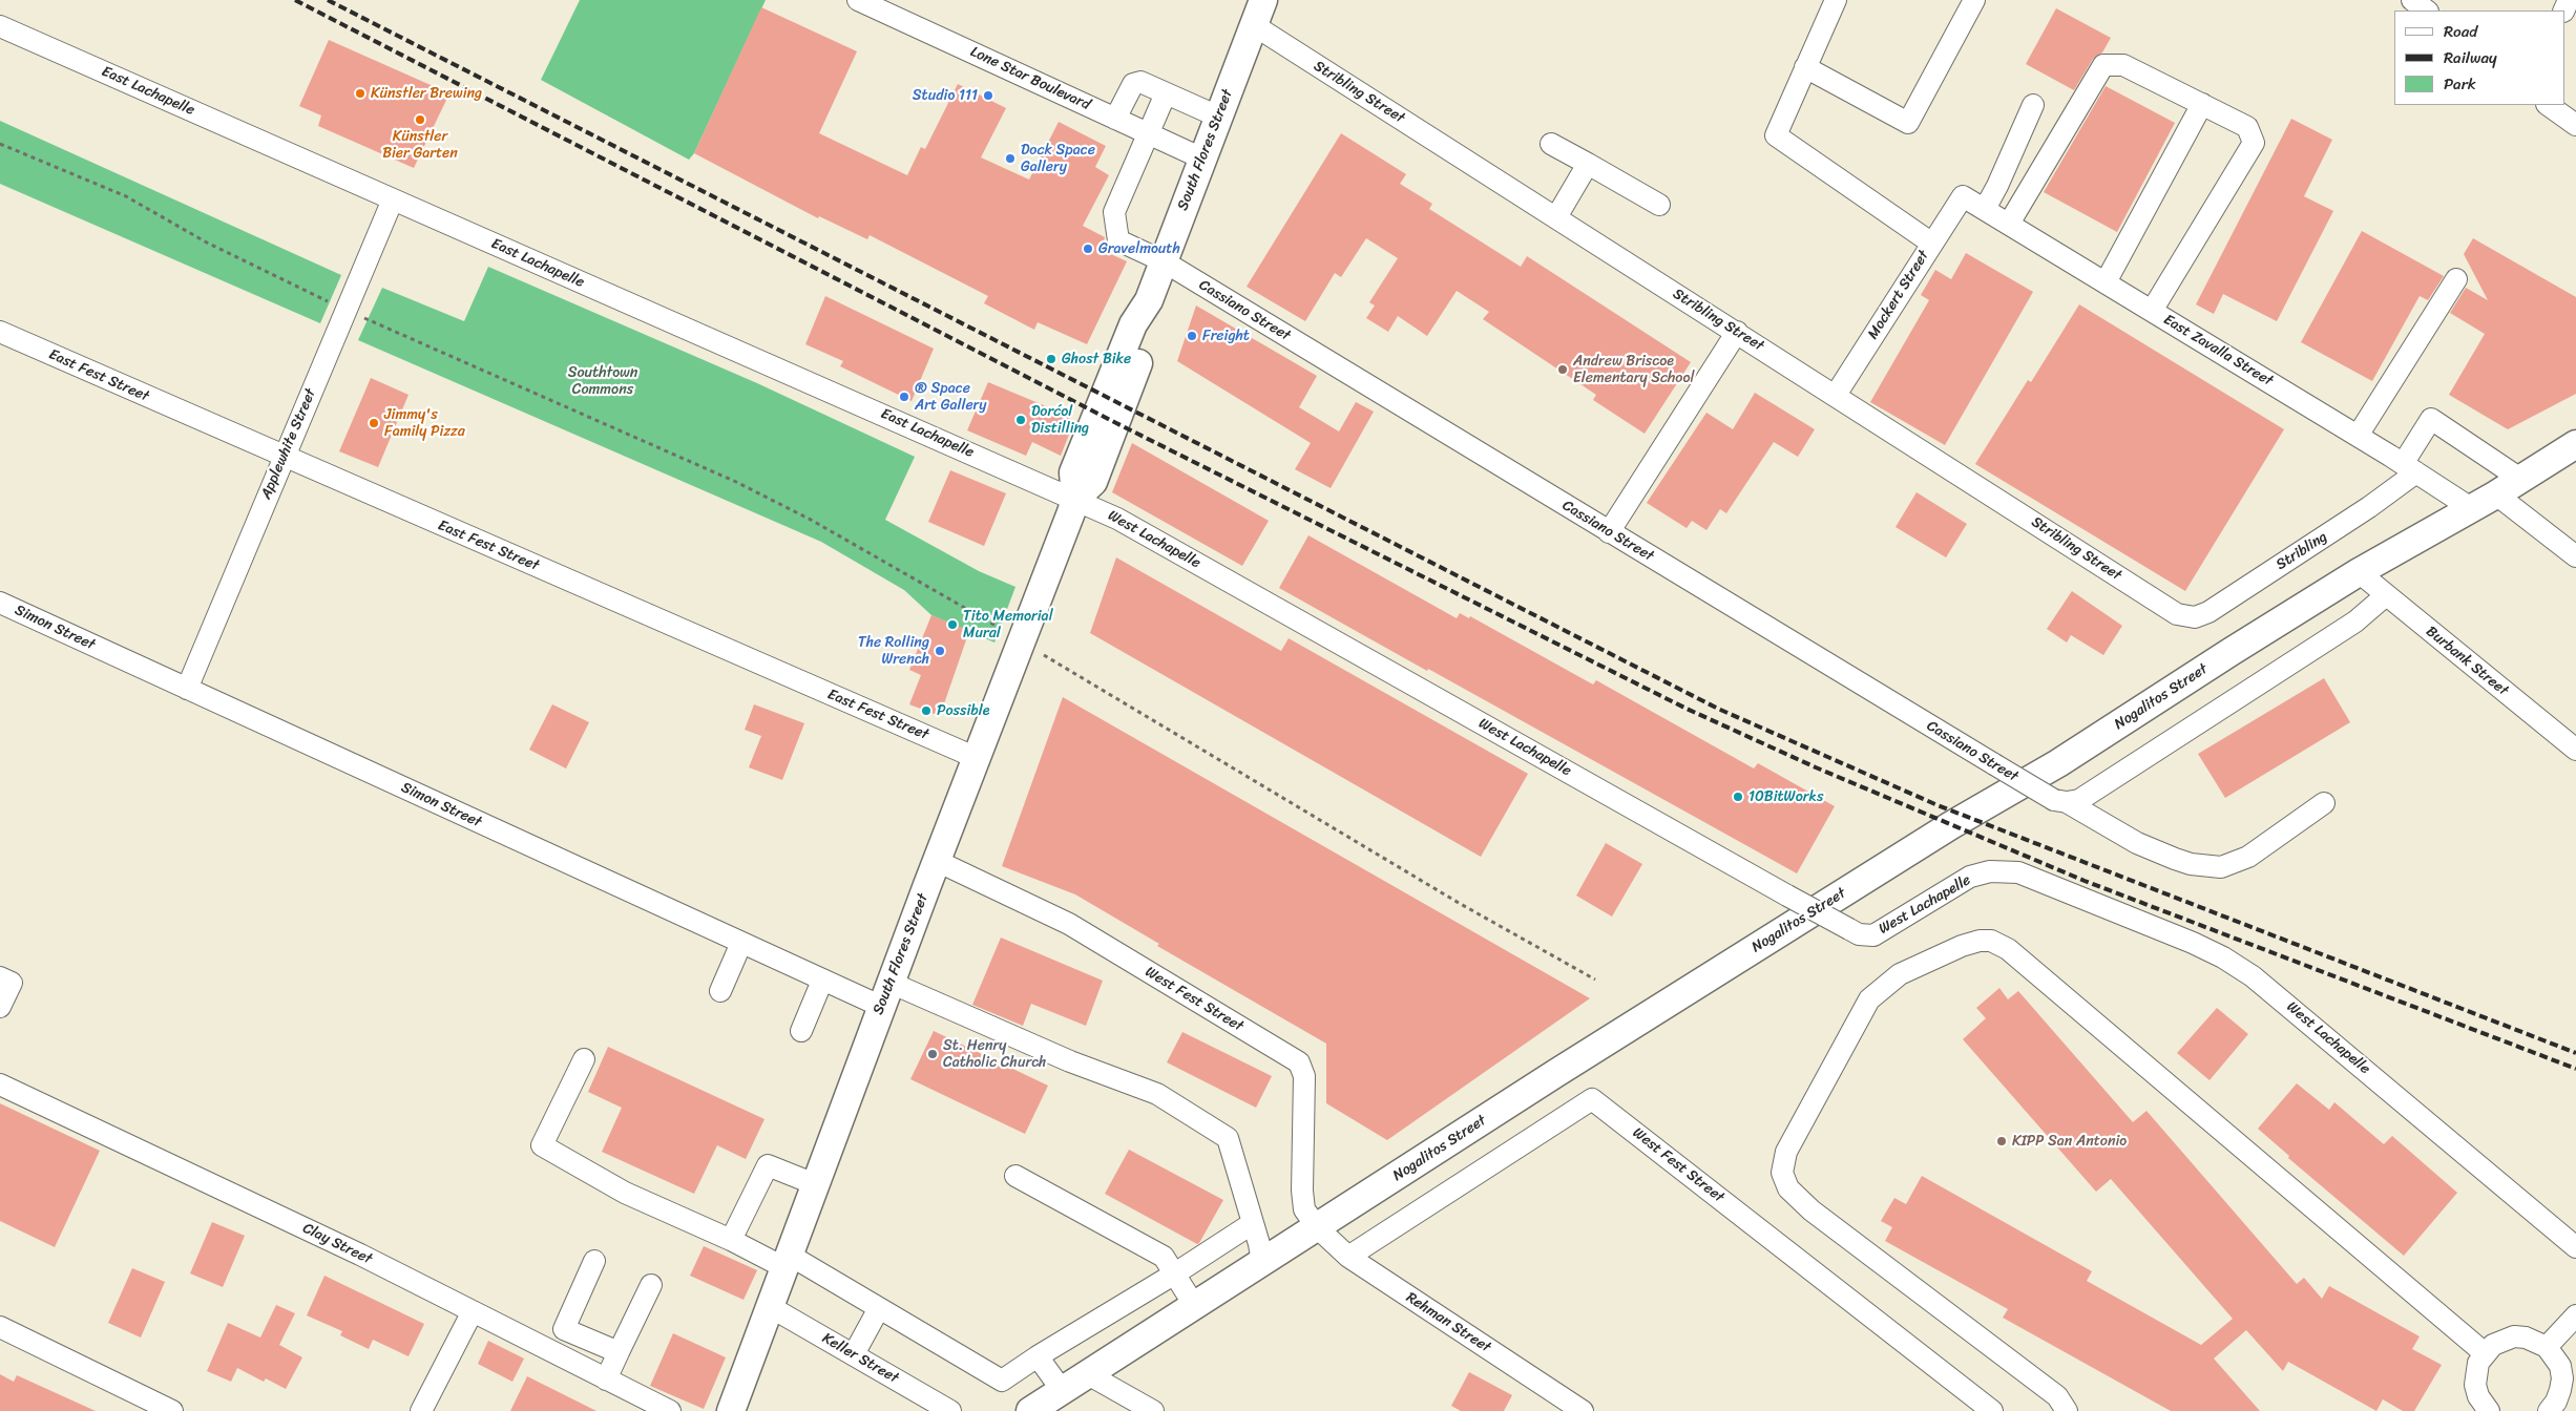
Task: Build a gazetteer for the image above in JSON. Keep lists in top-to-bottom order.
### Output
{
  "streets": {
    "main road": ["South Flores Street", "Nogalitos Street"],
    "street": [
      "Lone Star Boulevard",
      "East Lachapelle",
      "Stribling Street",
      "Mockert Street",
      "Cassiano Street",
      "East Zavalla Street",
      "East Fest Street",
      "Applewhite Street",
      "West Lachapelle",
      "Stribling",
      "Simon Street",
      "Burbank Street",
      "West Fest Street",
      "Clay Street",
      "Rehman Street",
      "Keller Street"
    ]
  },
  "crossings": [
    ["Lone Star Boulevard", "South Flores Street"],
    ["Lone Star Boulevard", "Cassiano Street"],
    ["East Lachapelle", "South Flores Street"],
    ["East Lachapelle", "Applewhite Street"],
    ["East Lachapelle", "West Lachapelle"],
    ["Stribling Street", "South Flores Street"],
    ["Stribling Street", "Mockert Street"],
    ["Stribling Street", "Stribling"],
    ["South Flores Street", "Cassiano Street"],
    ["South Flores Street", "East Fest Street"],
    ["South Flores Street", "West Lachapelle"],
    ["South Flores Street", "Simon Street"],
    ["South Flores Street", "West Fest Street"],
    ["South Flores Street", "Keller Street"],
    ["Mockert Street", "East Zavalla Street"],
    ["East Zavalla Street", "Stribling"],
    ["East Zavalla Street", "Nogalitos Street"],
    ["East Fest Street", "Applewhite Street"],
    ["Applewhite Street", "Simon Street"],
    ["Simon Street", "Nogalitos Street"],
    ["Burbank Street", "Nogalitos Street"],
    ["Nogalitos Street", "West Fest Street"],
    ["Nogalitos Street", "Rehman Street"],
    ["West Fest Street", "Rehman Street"]
  ],
  "parks": ["Southtown Commons"],
  "places": [
    "Künstler Brewing",
    "Studio 111",
    "Künstler Bier Garten",
    "Dock Space Gallery",
    "Gravelmouth",
    "Freight",
    "Ghost Bike",
    "Andrew Briscoe Elementary School",
    "® Space Art Gallery",
    "Dorćol Distilling",
    "Jimmy's Family Pizza",
    "Tito Memorial Mural",
    "The Rolling Wrench",
    "Possible",
    "10BitWorks",
    "St. Henry Catholic Church",
    "KIPP San Antonio"
  ],
  "legend": ["Road", "Railway", "Park"]
}
